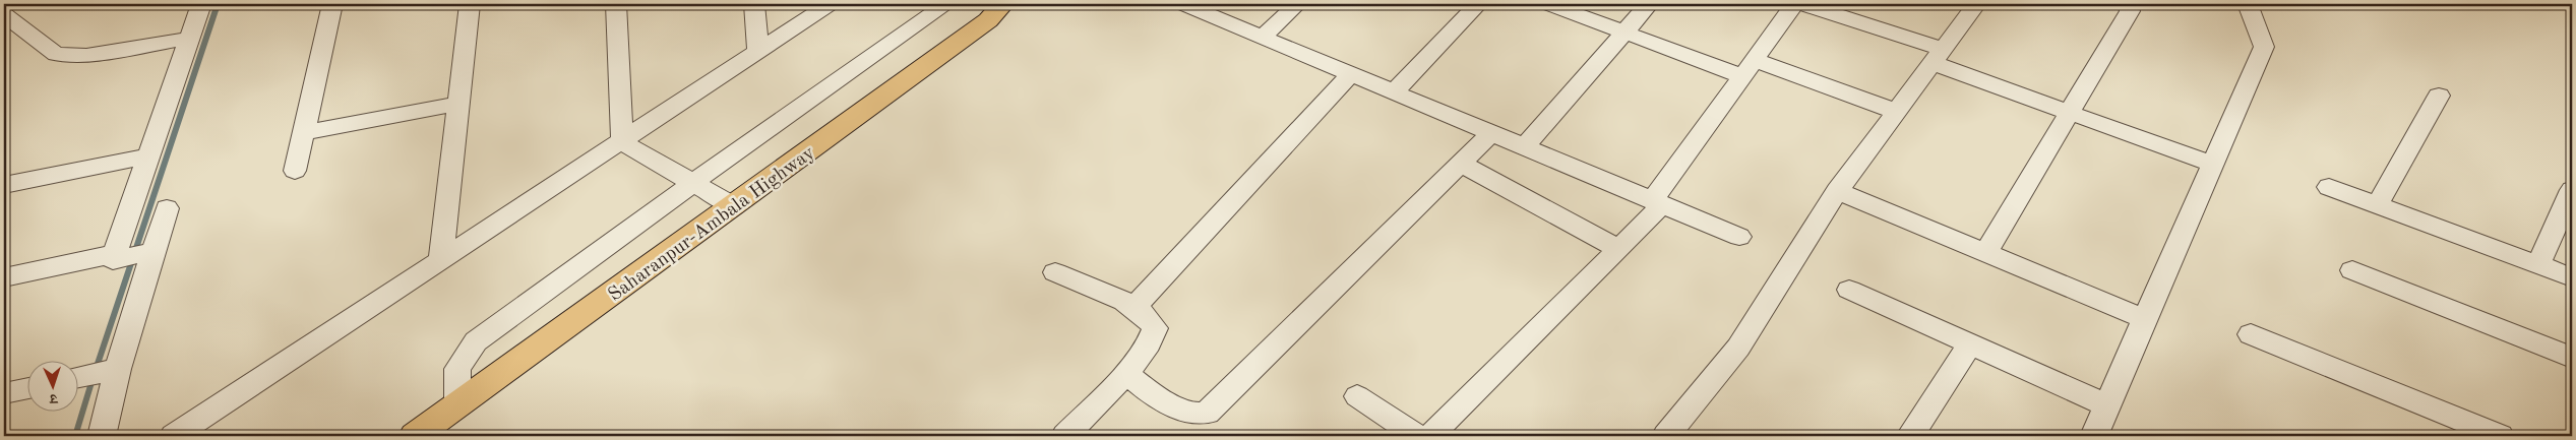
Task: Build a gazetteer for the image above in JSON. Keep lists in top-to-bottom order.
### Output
{
  "streets": {
    "main road": ["Saharanpur-Ambala Highway"]
  },
  "north": "bottom"
}
